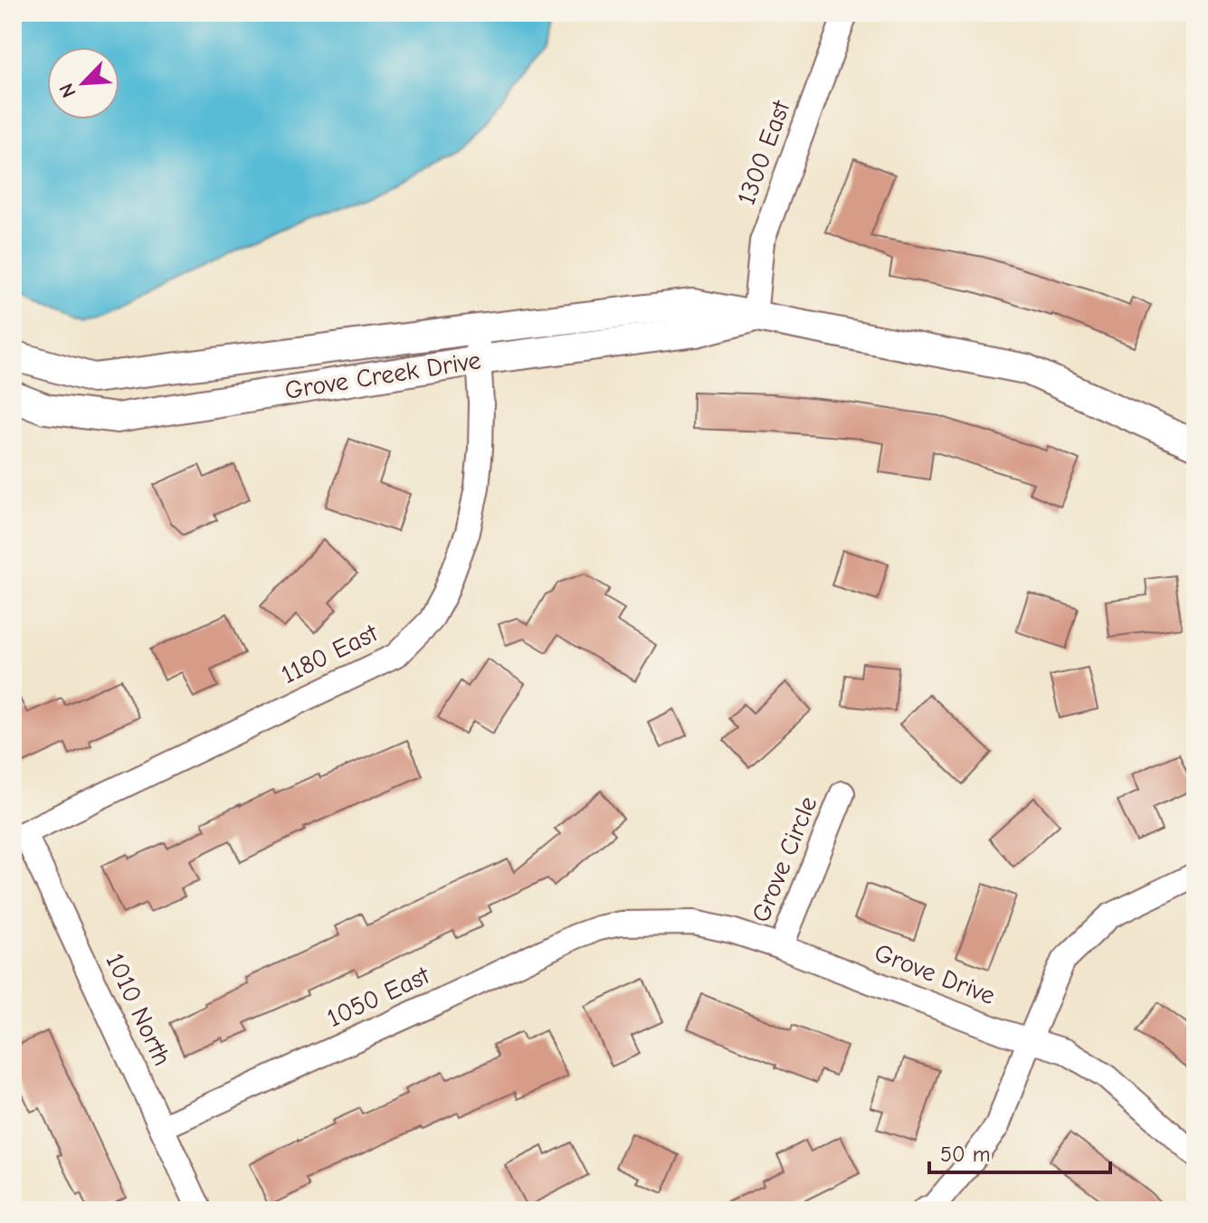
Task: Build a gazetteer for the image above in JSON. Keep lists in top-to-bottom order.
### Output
{
  "streets": {
    "street": [
      "1300 East",
      "Grove Creek Drive",
      "1180 East",
      "Grove Circle",
      "Grove Drive",
      "1050 East",
      "1010 North"
    ]
  },
  "crossings": [
    ["1300 East", "Grove Creek Drive"],
    ["Grove Creek Drive", "1180 East"],
    ["1180 East", "1010 North"],
    ["Grove Circle", "Grove Drive"],
    ["Grove Drive", "1050 East"],
    ["1050 East", "1010 North"]
  ],
  "scale_bar": "50 m",
  "north": "bottom left"
}
